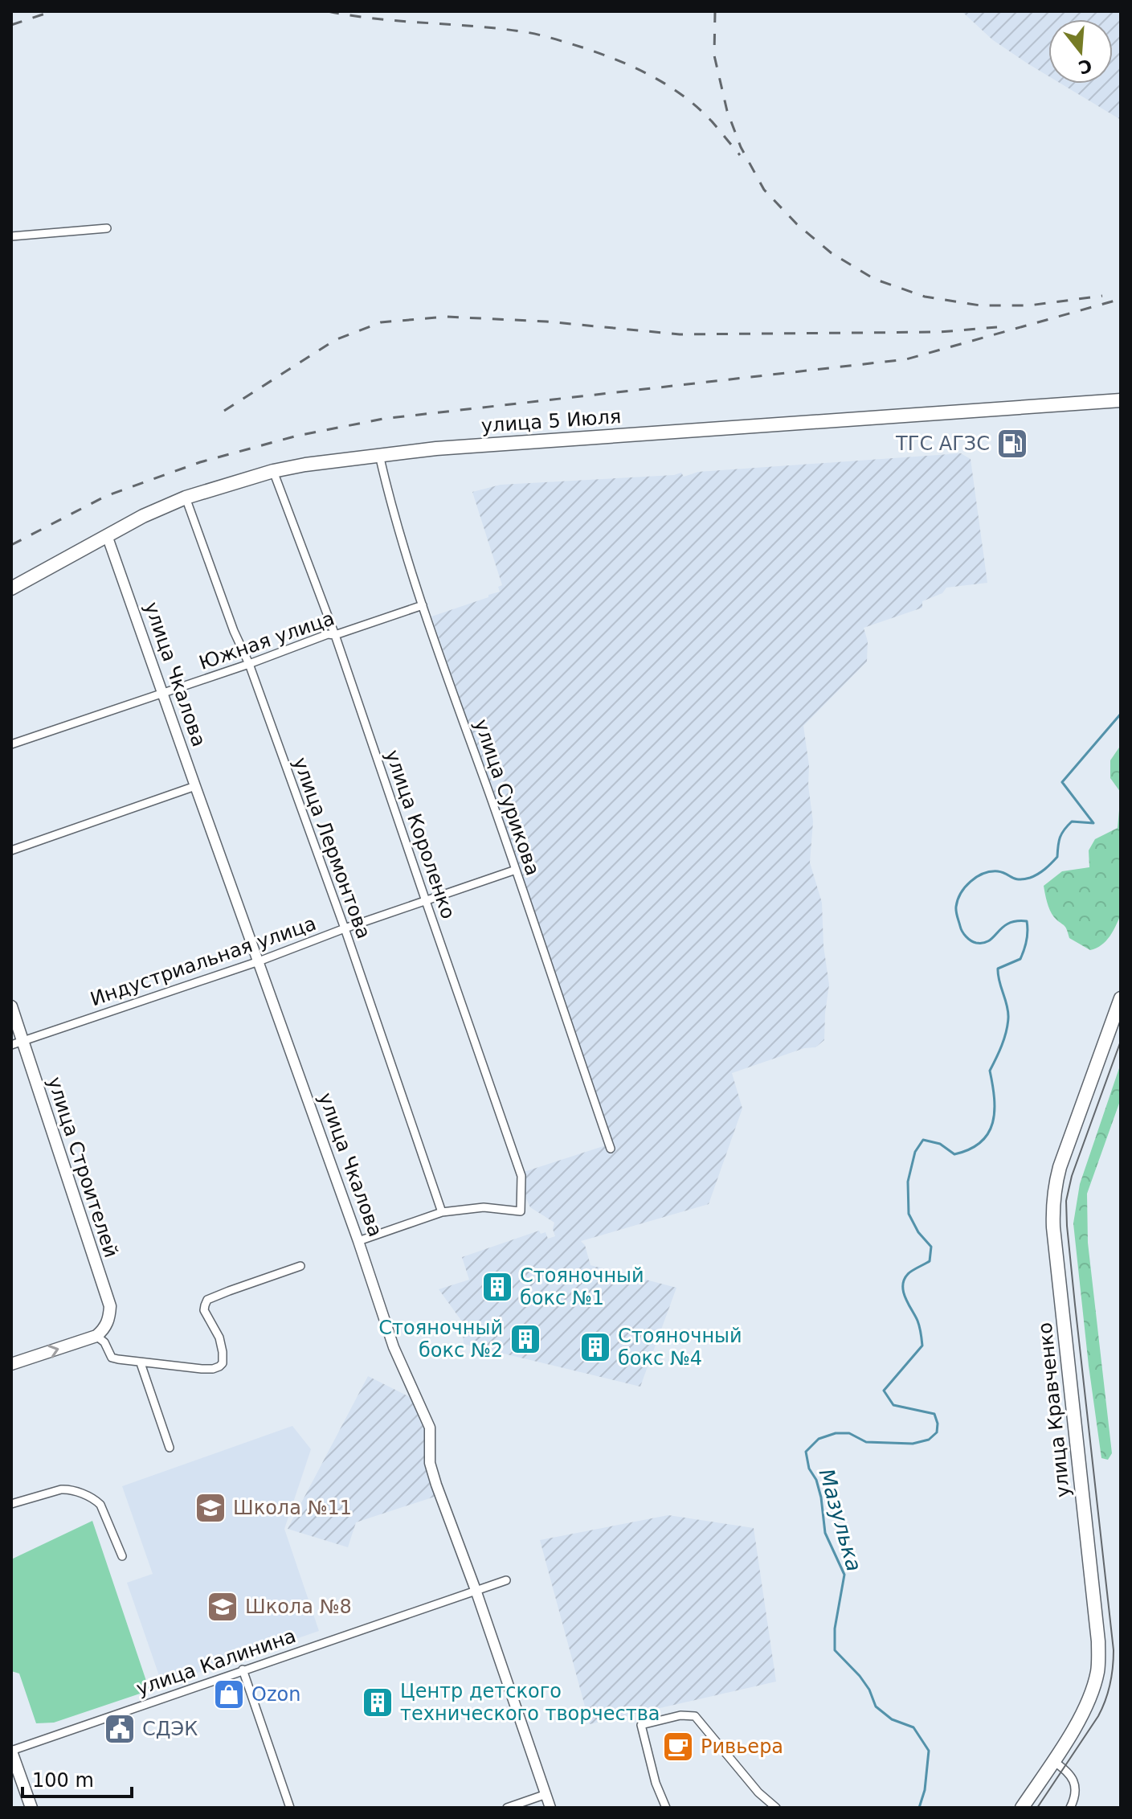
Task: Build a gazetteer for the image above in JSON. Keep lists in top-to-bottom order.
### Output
{
  "streets": {
    "main road": ["улица 5 Июля", "улица Строителей", "улица Кравченко"],
    "street": [
      "Южная улица",
      "улица Чкалова",
      "улица Сурикова",
      "улица Короленко",
      "улица Лермонтова",
      "Индустриальная улица",
      "улица Калинина"
    ]
  },
  "crossings": [
    ["улица 5 Июля", "улица Чкалова"],
    ["улица 5 Июля", "улица Сурикова"],
    ["улица 5 Июля", "улица Короленко"],
    ["улица 5 Июля", "улица Лермонтова"],
    ["Южная улица", "улица Чкалова"],
    ["Южная улица", "улица Сурикова"],
    ["Южная улица", "улица Короленко"],
    ["Южная улица", "улица Лермонтова"],
    ["улица Чкалова", "Индустриальная улица"],
    ["улица Чкалова", "улица Калинина"],
    ["улица Сурикова", "Индустриальная улица"],
    ["улица Короленко", "улица Лермонтова"],
    ["улица Короленко", "Индустриальная улица"],
    ["улица Лермонтова", "Индустриальная улица"],
    ["Индустриальная улица", "улица Строителей"]
  ],
  "water": ["Мазулька"],
  "places": {
    "fuel station": ["ТГС АГЗС"],
    "building": [
      "Стояночный бокс №1",
      "Стояночный бокс №2",
      "Стояночный бокс №4",
      "Центр детского технического творчества"
    ],
    "school or university": ["Школа №11", "Школа №8"],
    "shop": ["Ozon"],
    "public building": ["СДЭК"],
    "cafe": ["Ривьера"]
  },
  "scale_bar": "100 m",
  "north": "bottom"
}
